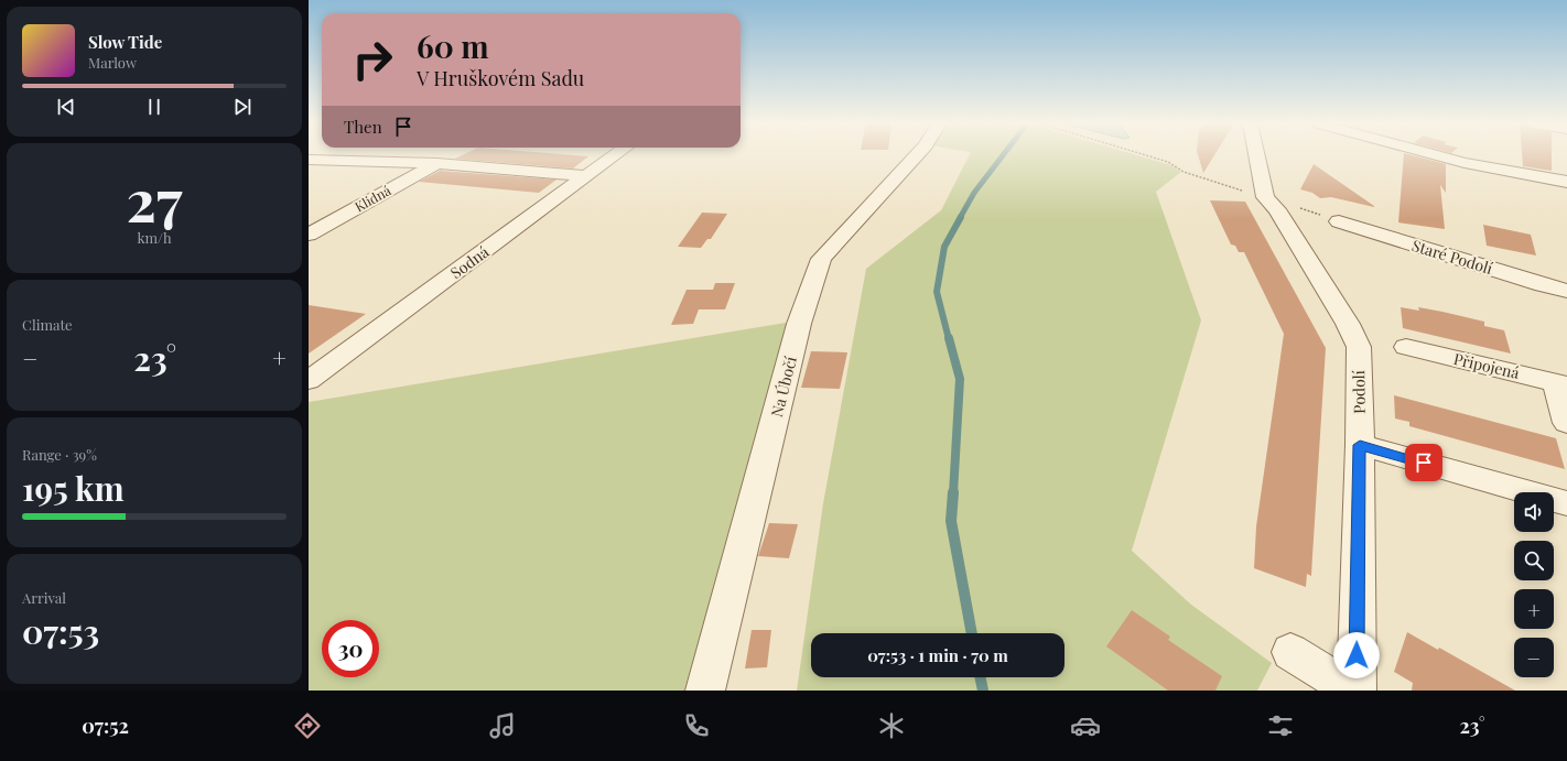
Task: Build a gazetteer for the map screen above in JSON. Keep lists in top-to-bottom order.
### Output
{
  "streets": {
    "street": [
      "Klidná",
      "Staré Podolí",
      "Sodná",
      "Připojená",
      "Na Úbočí",
      "Podolí"
    ]
  },
  "page": {
    "turn": ["60 m", "V Hruškovém Sadu"],
    "song": ["Slow Tide", "Marlow"],
    "then": "Then",
    "tile": [
      ["27", "km/h"],
      "Climate",
      ["Range · 39%", "195 km"],
      ["Arrival", "07:53"]
    ],
    "heat": ["−", "23°", "+"],
    "map_buttons": ["+", "−"],
    "limit": "30",
    "trip": "07:53 · 1 min · 70 m",
    "tabs": ["07:52", "23°"]
  }
}
